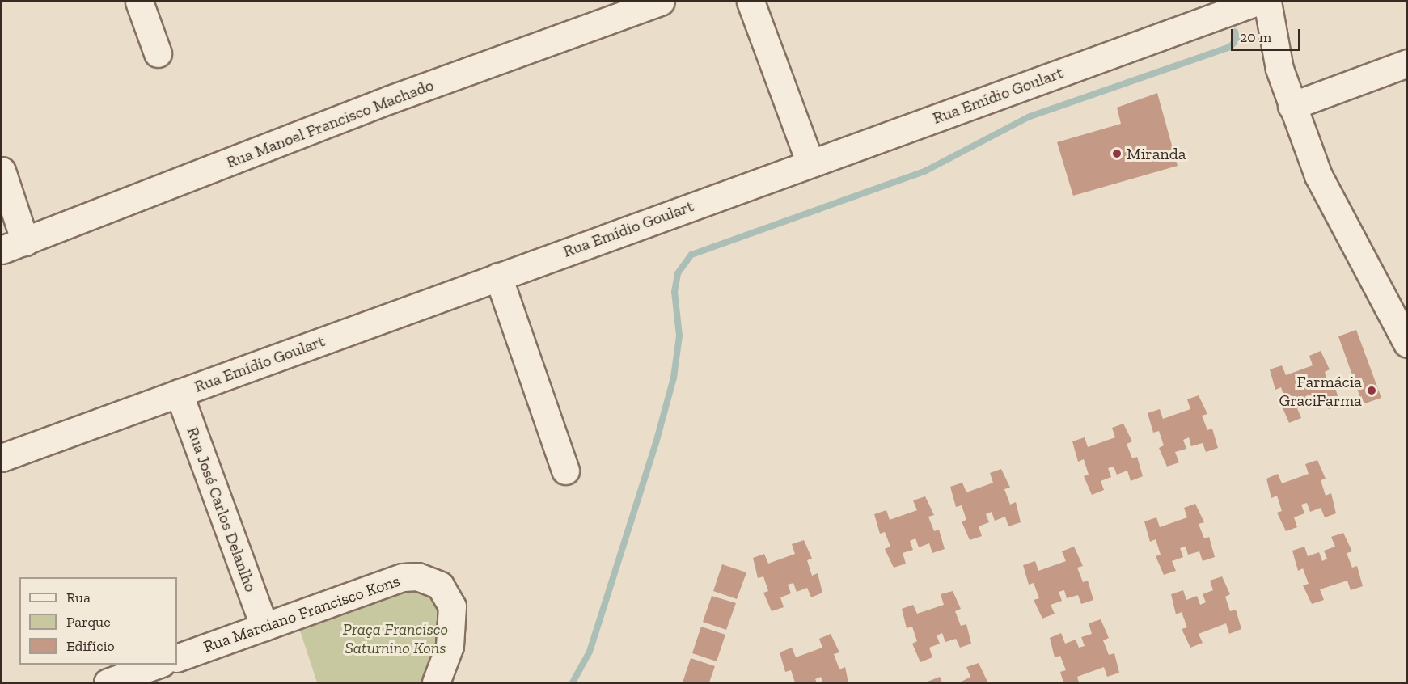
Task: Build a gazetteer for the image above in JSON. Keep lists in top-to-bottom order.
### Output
{
  "streets": {
    "street": [
      "Rua Emídio Goulart",
      "Rua Manoel Francisco Machado",
      "Rua José Carlos Delanlho",
      "Rua Marciano Francisco Kons"
    ]
  },
  "crossings": [
    ["Rua Emídio Goulart", "Rua José Carlos Delanlho"],
    ["Rua José Carlos Delanlho", "Rua Marciano Francisco Kons"]
  ],
  "parks": ["Praça Francisco Saturnino Kons"],
  "places": ["Miranda", "Farmácia GraciFarma"],
  "legend": ["Rua", "Parque", "Edifício"],
  "scale_bar": "20 m"
}
